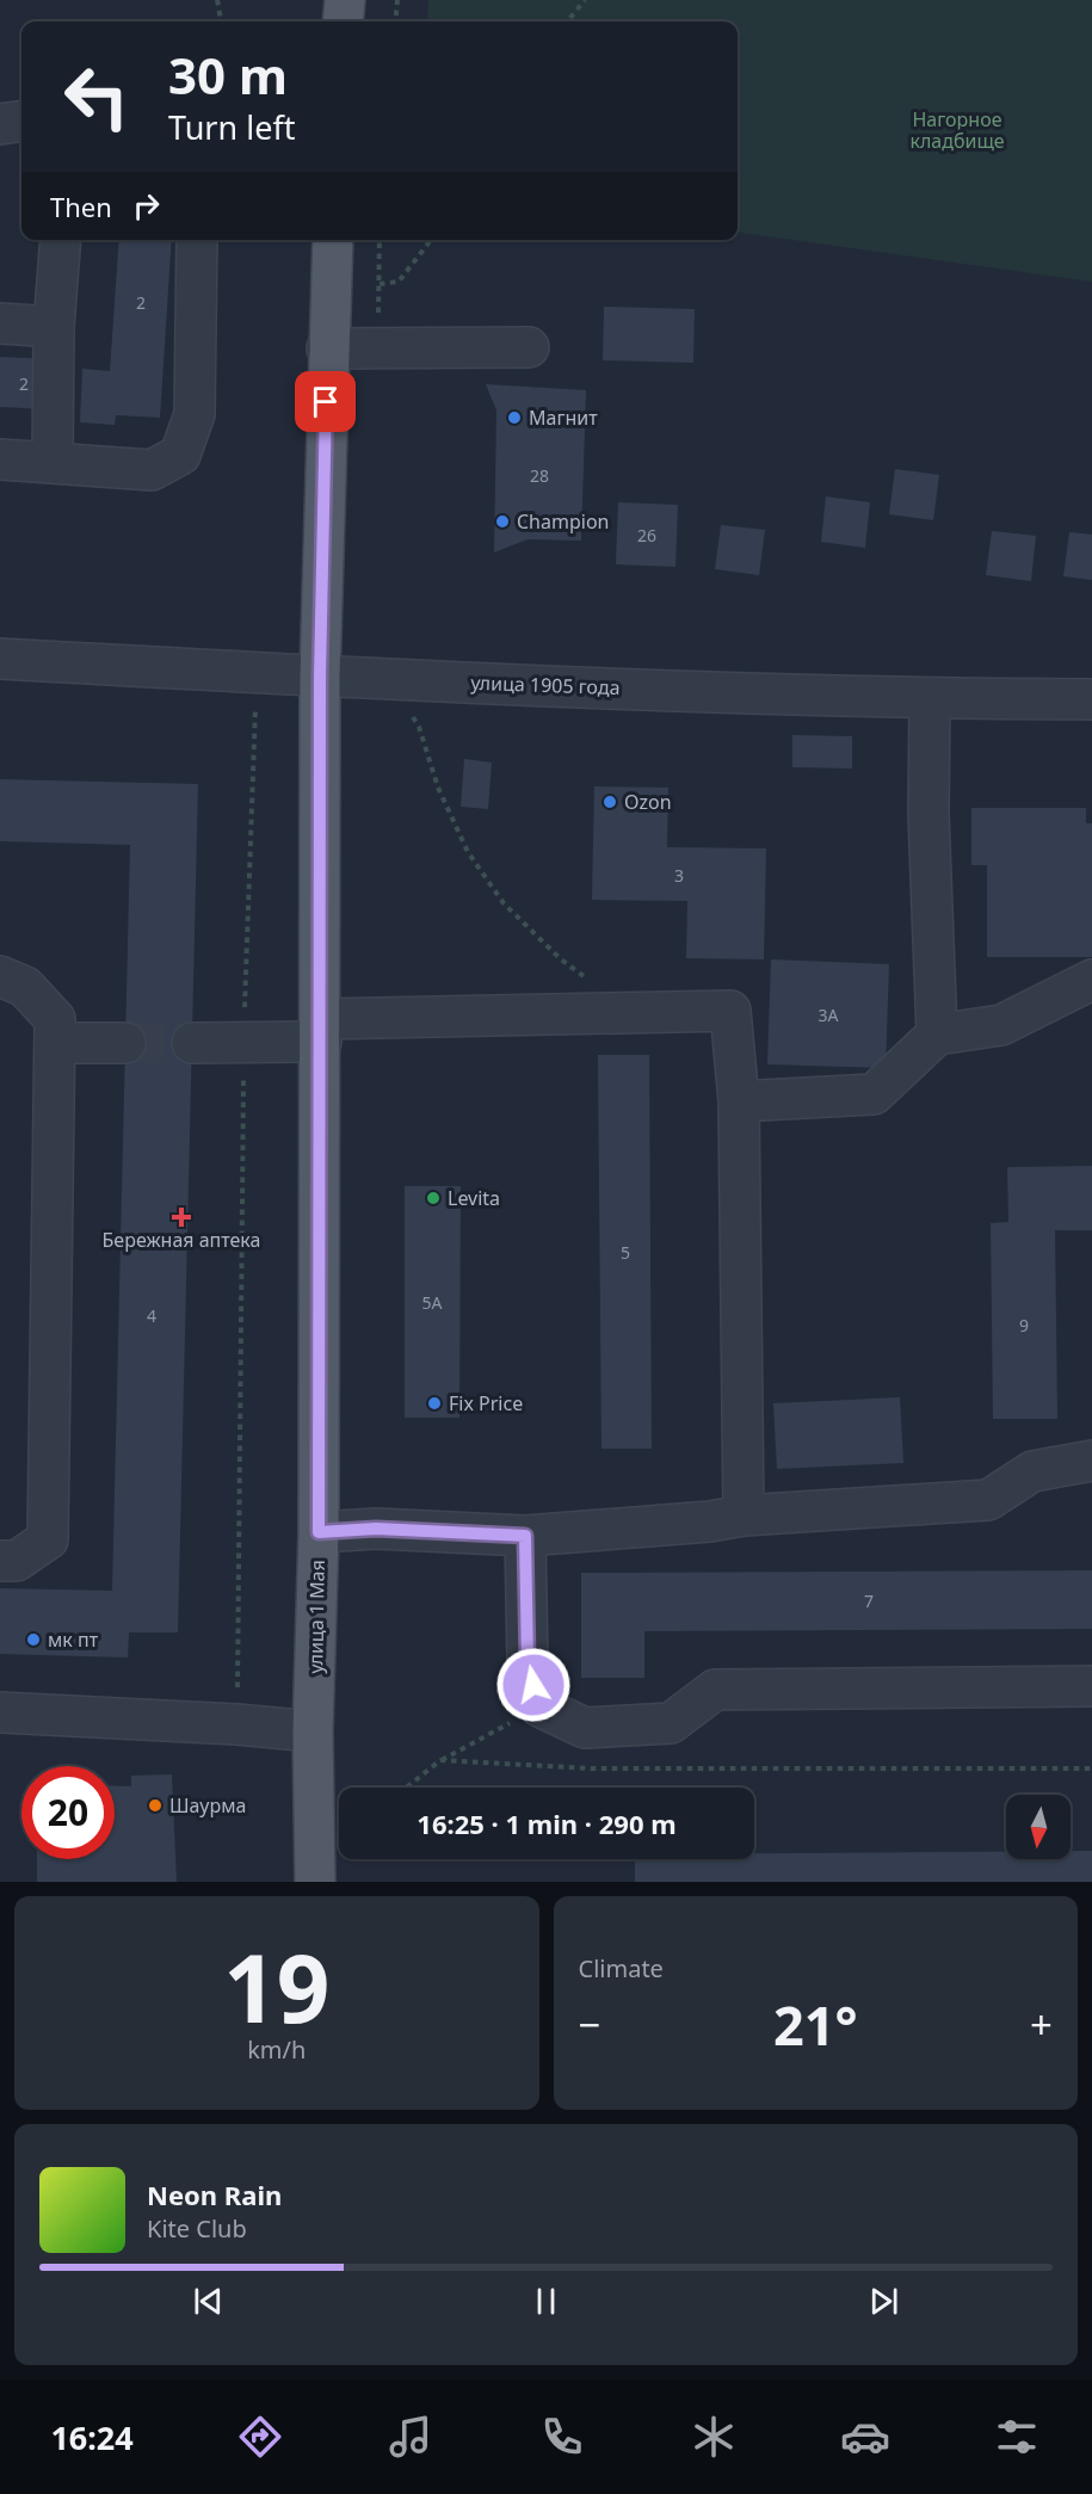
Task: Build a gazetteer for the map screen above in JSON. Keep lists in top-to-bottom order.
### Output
{
  "streets": {
    "main road": ["улица 1 Мая"],
    "street": ["улица 1905 года"]
  },
  "crossings": [
    ["улица 1905 года", "улица 1 Мая"]
  ],
  "parks": ["Нагорное кладбище"],
  "places": {
    "other": [
      "Магнит",
      "Champion",
      "Ozon",
      "Levita",
      "Fix Price",
      "мк пт",
      "Шаурма"
    ],
    "health": ["Бережная аптека"]
  },
  "house_numbers": [
    "2",
    "2",
    "28",
    "26",
    "3",
    "3А",
    "5",
    "5А",
    "4",
    "9",
    "7"
  ],
  "north": "bottom",
  "page": {
    "turn": ["30 m", "Turn left"],
    "then": "Then",
    "limit": "20",
    "trip": "16:25 · 1 min · 290 m",
    "tile": [
      ["19", "km/h"],
      "Climate"
    ],
    "heat": ["−", "21°", "+"],
    "song": ["Neon Rain", "Kite Club"],
    "tabs": "16:24"
  }
}
